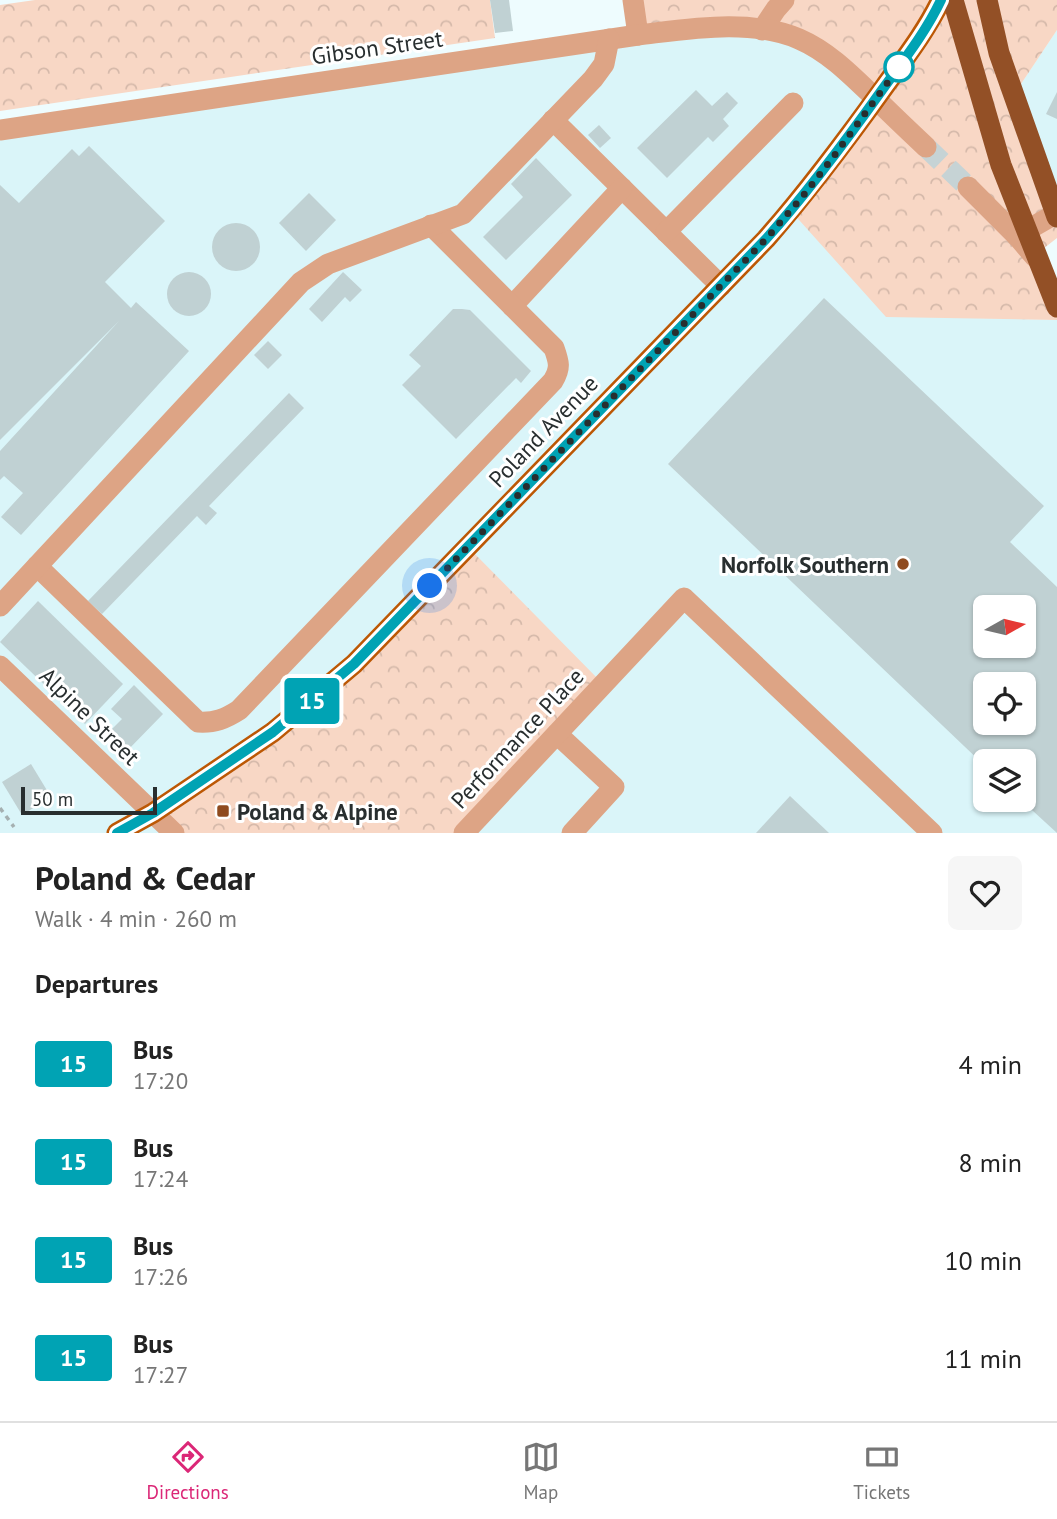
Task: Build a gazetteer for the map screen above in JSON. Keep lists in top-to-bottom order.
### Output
{
  "streets": {
    "main road": ["Poland Avenue"],
    "street": ["Gibson Street", "Alpine Street", "Performance Place"]
  },
  "crossings": [
    ["Gibson Street", "Poland Avenue"],
    ["Poland Avenue", "Alpine Street"]
  ],
  "places": {
    "other": ["Norfolk Southern"],
    "transit": ["Poland & Alpine"]
  },
  "lines": ["bus line 15"],
  "scale_bar": "50 m",
  "north": "right",
  "page": {
    "on_map": "15",
    "scale": "50 m",
    "heading": [
      ["Poland & Cedar", "Walk · 4 min · 260 m"],
      "Departures"
    ],
    "list": [
      {
        "mark": "15",
        "name": "Bus",
        "note": "17:20",
        "value": "4 min"
      },
      {
        "mark": "15",
        "name": "Bus",
        "note": "17:24",
        "value": "8 min"
      },
      {
        "mark": "15",
        "name": "Bus",
        "note": "17:26",
        "value": "10 min"
      },
      {
        "mark": "15",
        "name": "Bus",
        "note": "17:27",
        "value": "11 min"
      }
    ],
    "tabs": ["Directions", "Map", "Tickets"]
  }
}
